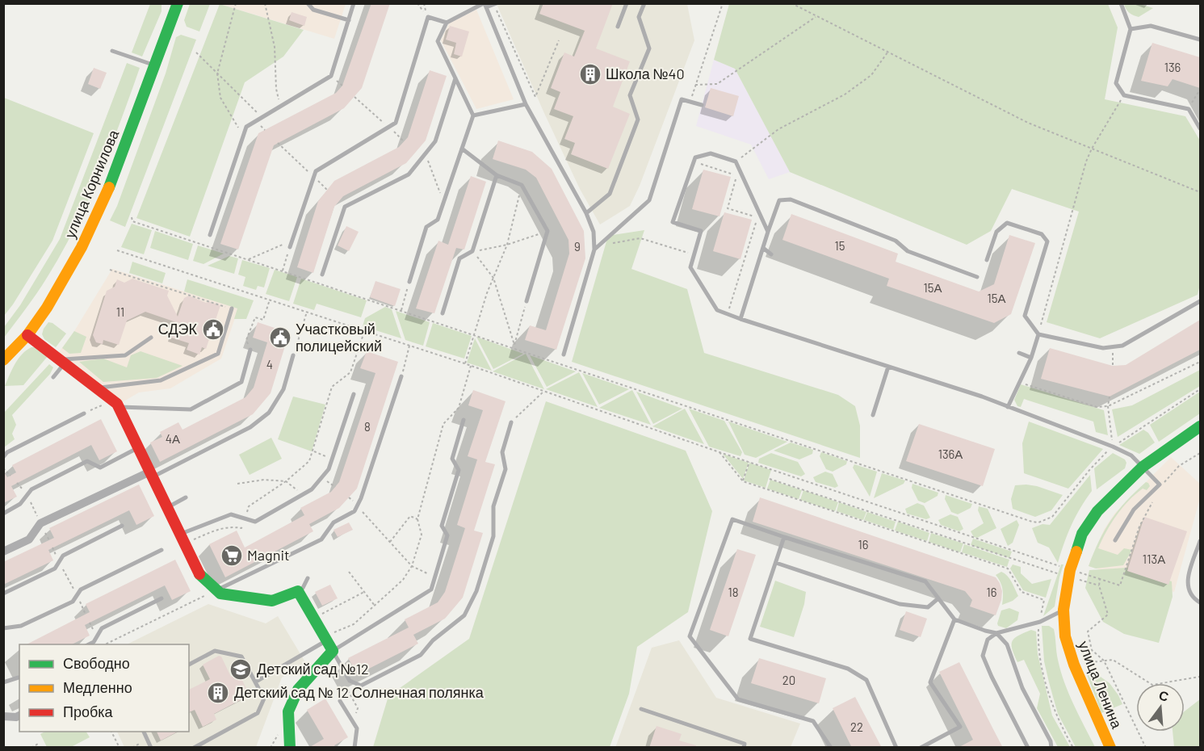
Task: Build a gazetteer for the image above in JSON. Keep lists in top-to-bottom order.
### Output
{
  "streets": {
    "main road": ["улица Корнилова", "улица Ленина"]
  },
  "places": {
    "building": ["Школа №40", "Детский сад № 12 Солнечная полянка"],
    "public building": ["СДЭК", "Участковый полицейский"],
    "supermarket": ["Magnit"],
    "school or university": ["Детский сад №12"]
  },
  "house_numbers": [
    "136",
    "15",
    "9",
    "15А",
    "15А",
    "11",
    "4",
    "8",
    "4А",
    "136А",
    "16",
    "113А",
    "18",
    "16",
    "20",
    "22"
  ],
  "legend": ["Свободно", "Медленно", "Пробка"],
  "north": "top"
}
